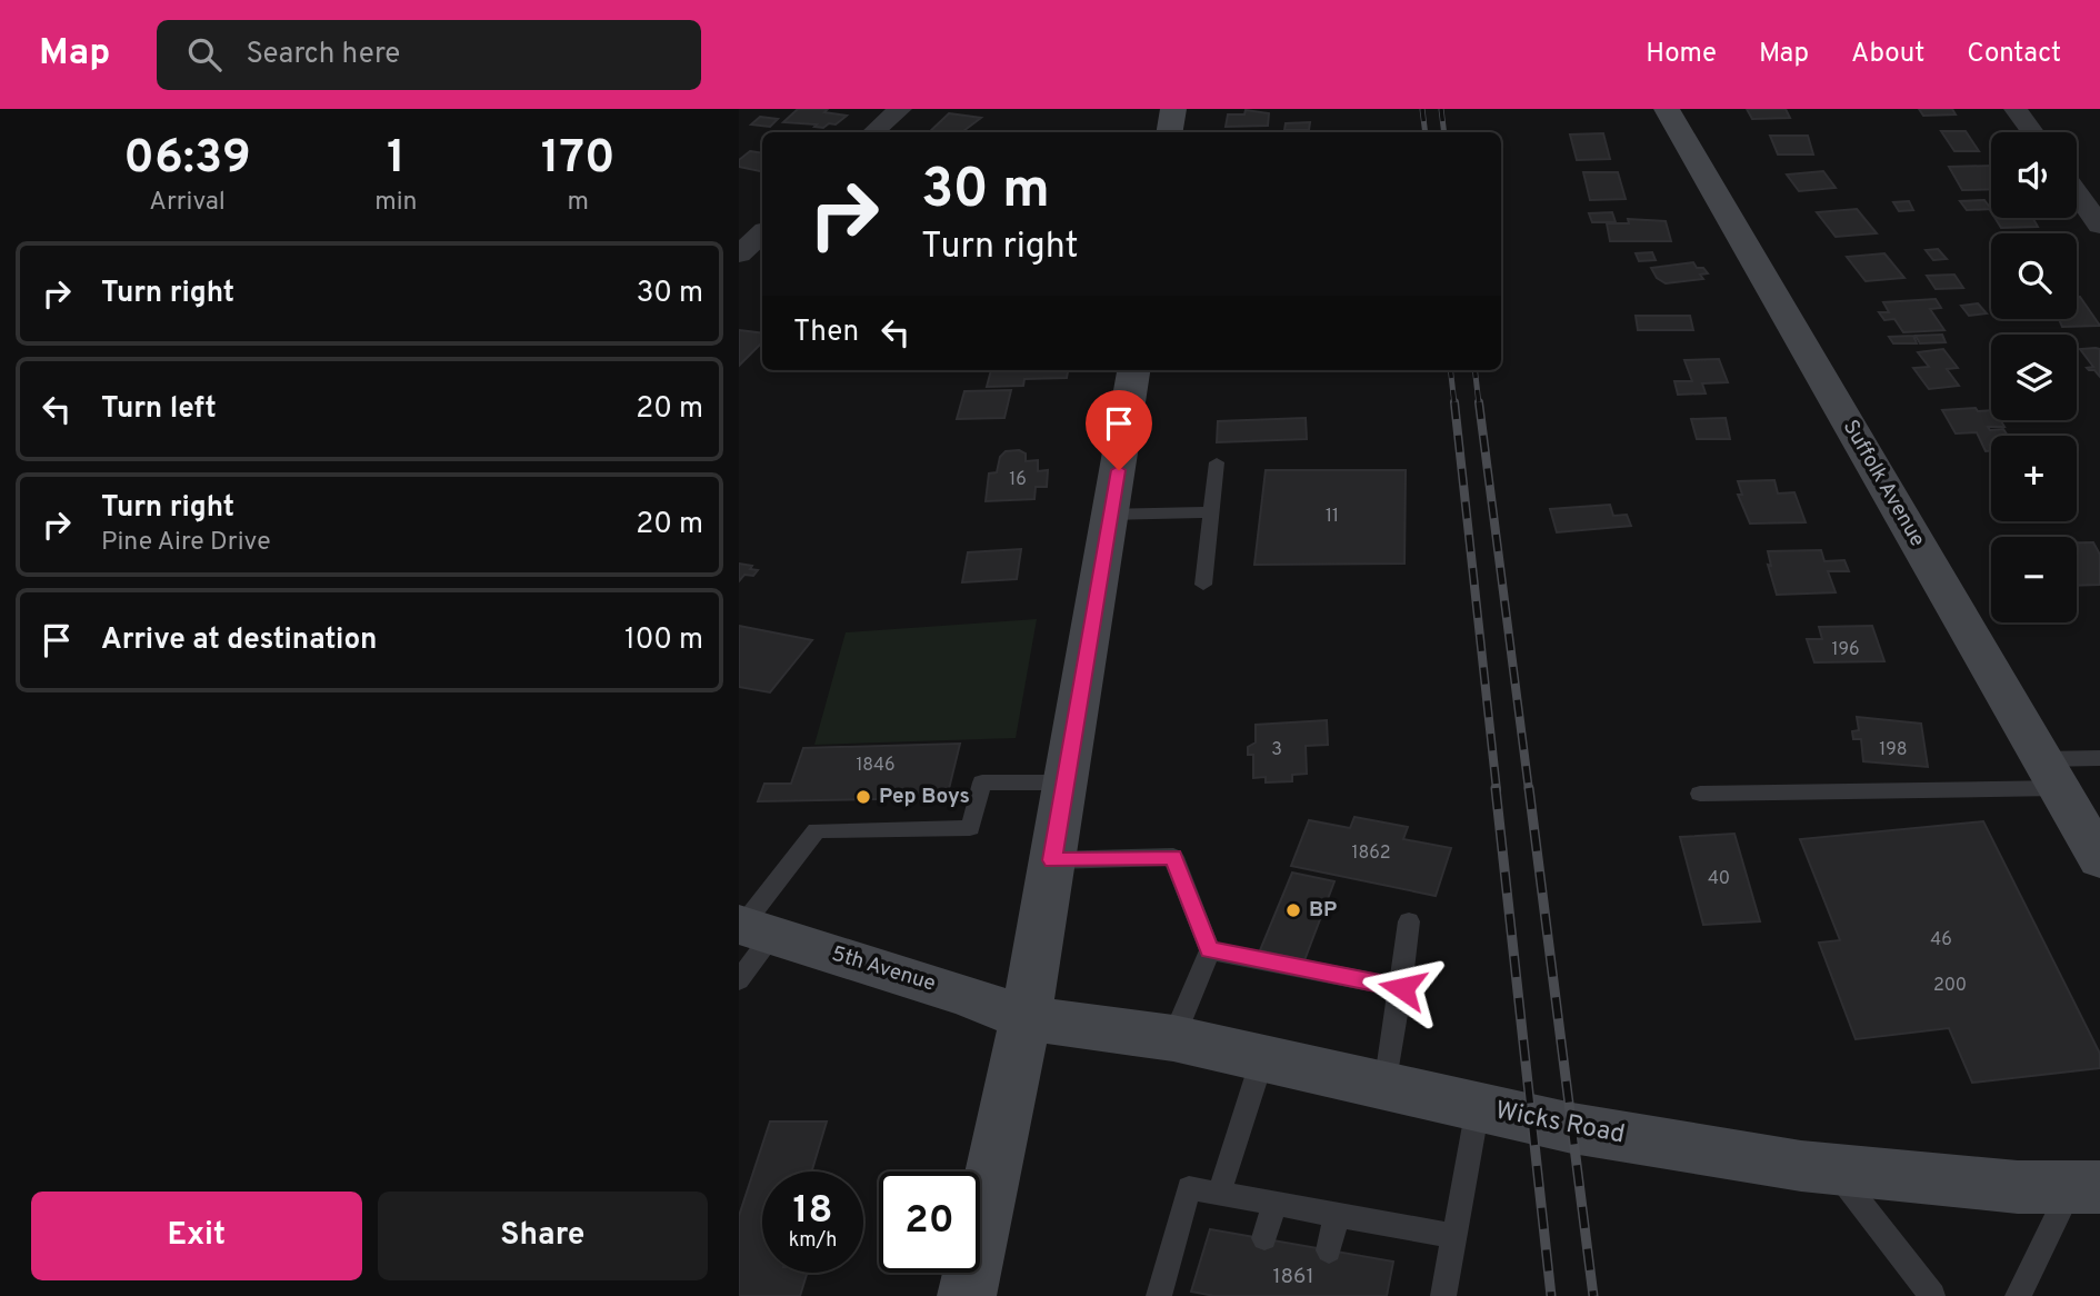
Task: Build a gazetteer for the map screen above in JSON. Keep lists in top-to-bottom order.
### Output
{
  "streets": {
    "street": ["Suffolk Avenue", "5th Avenue", "Wicks Road"]
  },
  "crossings": [
    ["5th Avenue", "Wicks Road"]
  ],
  "places": ["Pep Boys", "BP"],
  "house_numbers": [
    "16",
    "11",
    "196",
    "3",
    "198",
    "1846",
    "1862",
    "40",
    "46",
    "200",
    "1861"
  ],
  "page": {
    "header": "Map",
    "search": "Search here",
    "nav": [
      "Home",
      "Map",
      "About",
      "Contact"
    ],
    "eta": [
      "06:39",
      "Arrival",
      "1",
      "min",
      "170",
      "m"
    ],
    "map_buttons": ["+", "−"],
    "turn": ["30 m", "Turn right"],
    "list": [
      {
        "name": "Turn right",
        "value": "30 m"
      },
      {
        "name": "Turn left",
        "value": "20 m"
      },
      {
        "name": "Turn right",
        "note": "Pine Aire Drive",
        "value": "20 m"
      },
      {
        "name": "Arrive at destination",
        "value": "100 m"
      }
    ],
    "then": "Then",
    "speed": "18 km/h",
    "limit": "20",
    "buttons": ["Exit", "Share"]
  }
}
